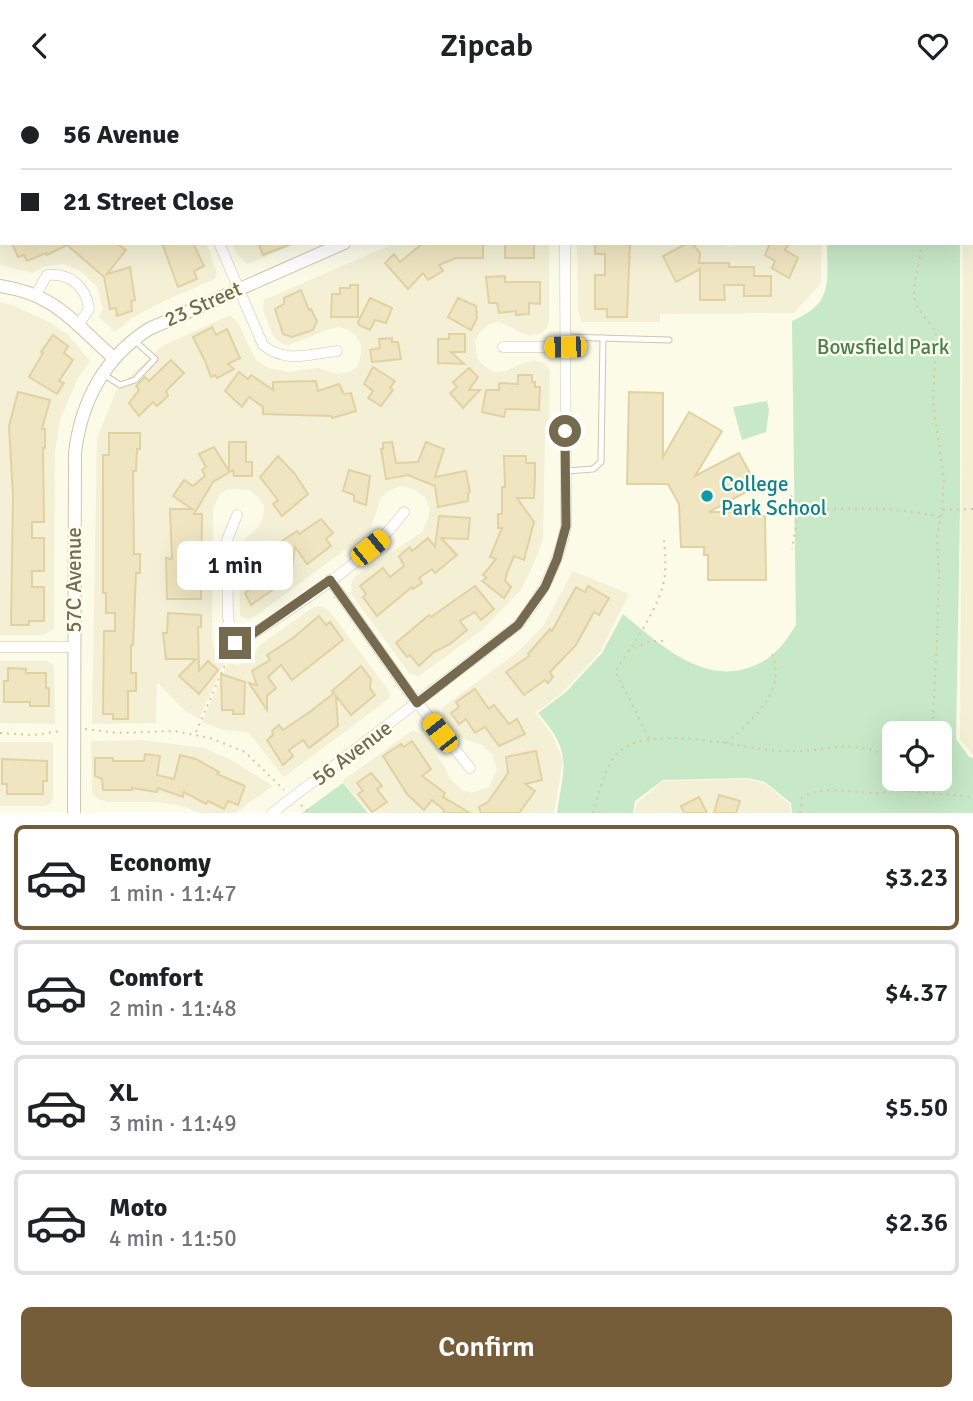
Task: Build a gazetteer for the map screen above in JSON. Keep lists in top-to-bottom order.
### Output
{
  "streets": {
    "street": ["23 Street", "57C Avenue", "56 Avenue"]
  },
  "crossings": [
    ["23 Street", "57C Avenue"]
  ],
  "parks": ["Bowsfield Park"],
  "places": ["College Park School"],
  "page": {
    "header": "Zipcab",
    "banner": ["56 Avenue", "21 Street Close"],
    "bubble": "1 min",
    "list": [
      {
        "name": "Economy",
        "note": "1 min · 11:47",
        "value": "$3.23"
      },
      {
        "name": "Comfort",
        "note": "2 min · 11:48",
        "value": "$4.37"
      },
      {
        "name": "XL",
        "note": "3 min · 11:49",
        "value": "$5.50"
      },
      {
        "name": "Moto",
        "note": "4 min · 11:50",
        "value": "$2.36"
      }
    ],
    "buttons": "Confirm"
  }
}
